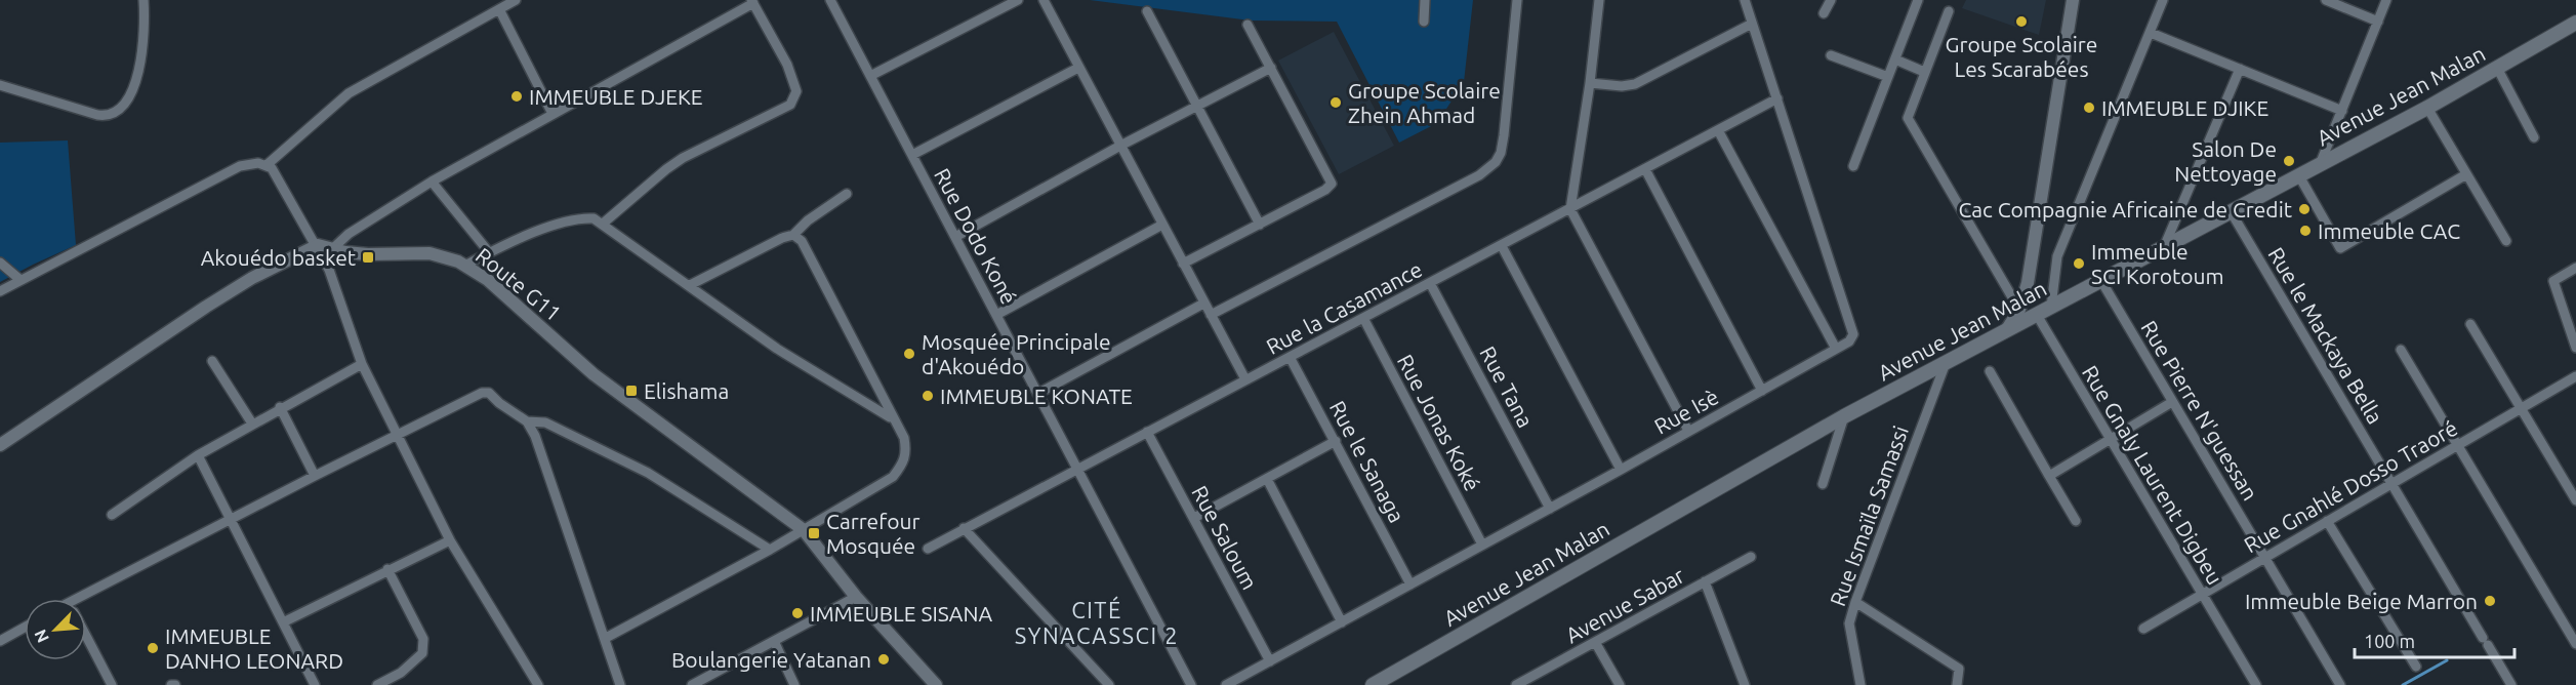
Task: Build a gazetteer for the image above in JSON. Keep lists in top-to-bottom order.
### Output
{
  "streets": {
    "main road": ["Avenue Jean Malan"],
    "street": [
      "Rue Dodo Koné",
      "Route G11",
      "Rue la Casamance",
      "Rue le Mackaya Bella",
      "Rue Tana",
      "Rue Pierre N'guessan",
      "Rue Isè",
      "Rue Jonas Koké",
      "Rue le Sanaga",
      "Rue Gnaly Laurent Digbeu",
      "Rue Gnahlé Dosso Traoré",
      "Rue Ismaïla Samassi",
      "Rue Saloum",
      "Avenue Sabar"
    ]
  },
  "crossings": [
    ["Avenue Jean Malan", "Rue le Mackaya Bella"],
    ["Avenue Jean Malan", "Rue Pierre N'guessan"],
    ["Avenue Jean Malan", "Rue Gnaly Laurent Digbeu"],
    ["Avenue Jean Malan", "Rue Ismaïla Samassi"],
    ["Rue Dodo Koné", "Rue la Casamance"],
    ["Rue la Casamance", "Rue Tana"],
    ["Rue la Casamance", "Rue Isè"],
    ["Rue la Casamance", "Rue Jonas Koké"],
    ["Rue la Casamance", "Rue le Sanaga"],
    ["Rue la Casamance", "Rue Saloum"],
    ["Rue le Mackaya Bella", "Rue Gnahlé Dosso Traoré"],
    ["Rue Tana", "Rue Isè"],
    ["Rue Pierre N'guessan", "Rue Gnahlé Dosso Traoré"],
    ["Rue Isè", "Rue Jonas Koké"],
    ["Rue Isè", "Rue le Sanaga"],
    ["Rue Isè", "Rue Saloum"],
    ["Rue Gnaly Laurent Digbeu", "Rue Gnahlé Dosso Traoré"]
  ],
  "districts": ["CITÉ SYNACASSCI 2"],
  "places": {
    "other": [
      "Groupe Scolaire Les Scarabées",
      "IMMEUBLE DJEKE",
      "Groupe Scolaire Zhein Ahmad",
      "IMMEUBLE DJIKE",
      "Salon De Nettoyage",
      "Cac Compagnie Africaine de Credit",
      "Immeuble CAC",
      "Immeuble SCI Korotoum",
      "Mosquée Principale d'Akouédo",
      "IMMEUBLE KONATE",
      "Immeuble Beige Marron",
      "IMMEUBLE SISANA",
      "IMMEUBLE DANHO LEONARD",
      "Boulangerie Yatanan"
    ],
    "transit": ["Akouédo basket", "Elishama", "Carrefour Mosquée"]
  },
  "scale_bar": "100 m",
  "north": "bottom left"
}
